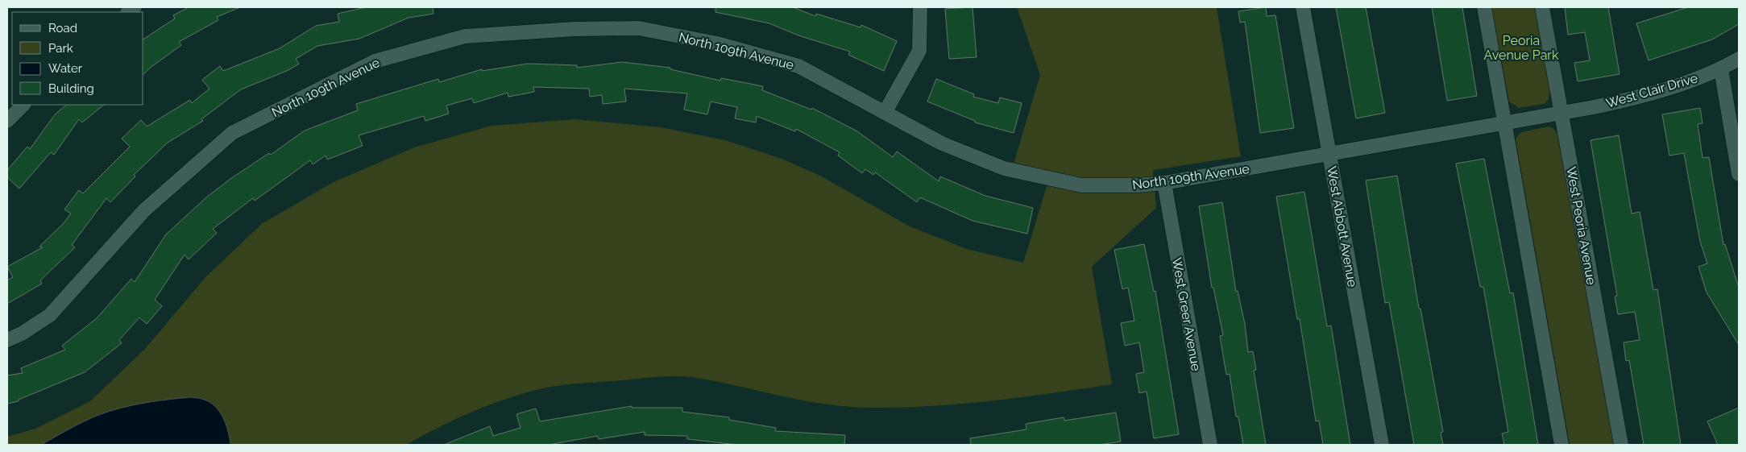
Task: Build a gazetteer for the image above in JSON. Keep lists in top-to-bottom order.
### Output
{
  "streets": {
    "street": [
      "North 109th Avenue",
      "West Clair Drive",
      "West Peoria Avenue",
      "West Abbott Avenue",
      "West Greer Avenue"
    ]
  },
  "crossings": [
    ["North 109th Avenue", "West Clair Drive"],
    ["North 109th Avenue", "West Peoria Avenue"],
    ["North 109th Avenue", "West Abbott Avenue"],
    ["North 109th Avenue", "West Greer Avenue"],
    ["West Clair Drive", "West Peoria Avenue"]
  ],
  "parks": ["Peoria Avenue Park"],
  "legend": [
    "Road",
    "Park",
    "Water",
    "Building"
  ]
}
